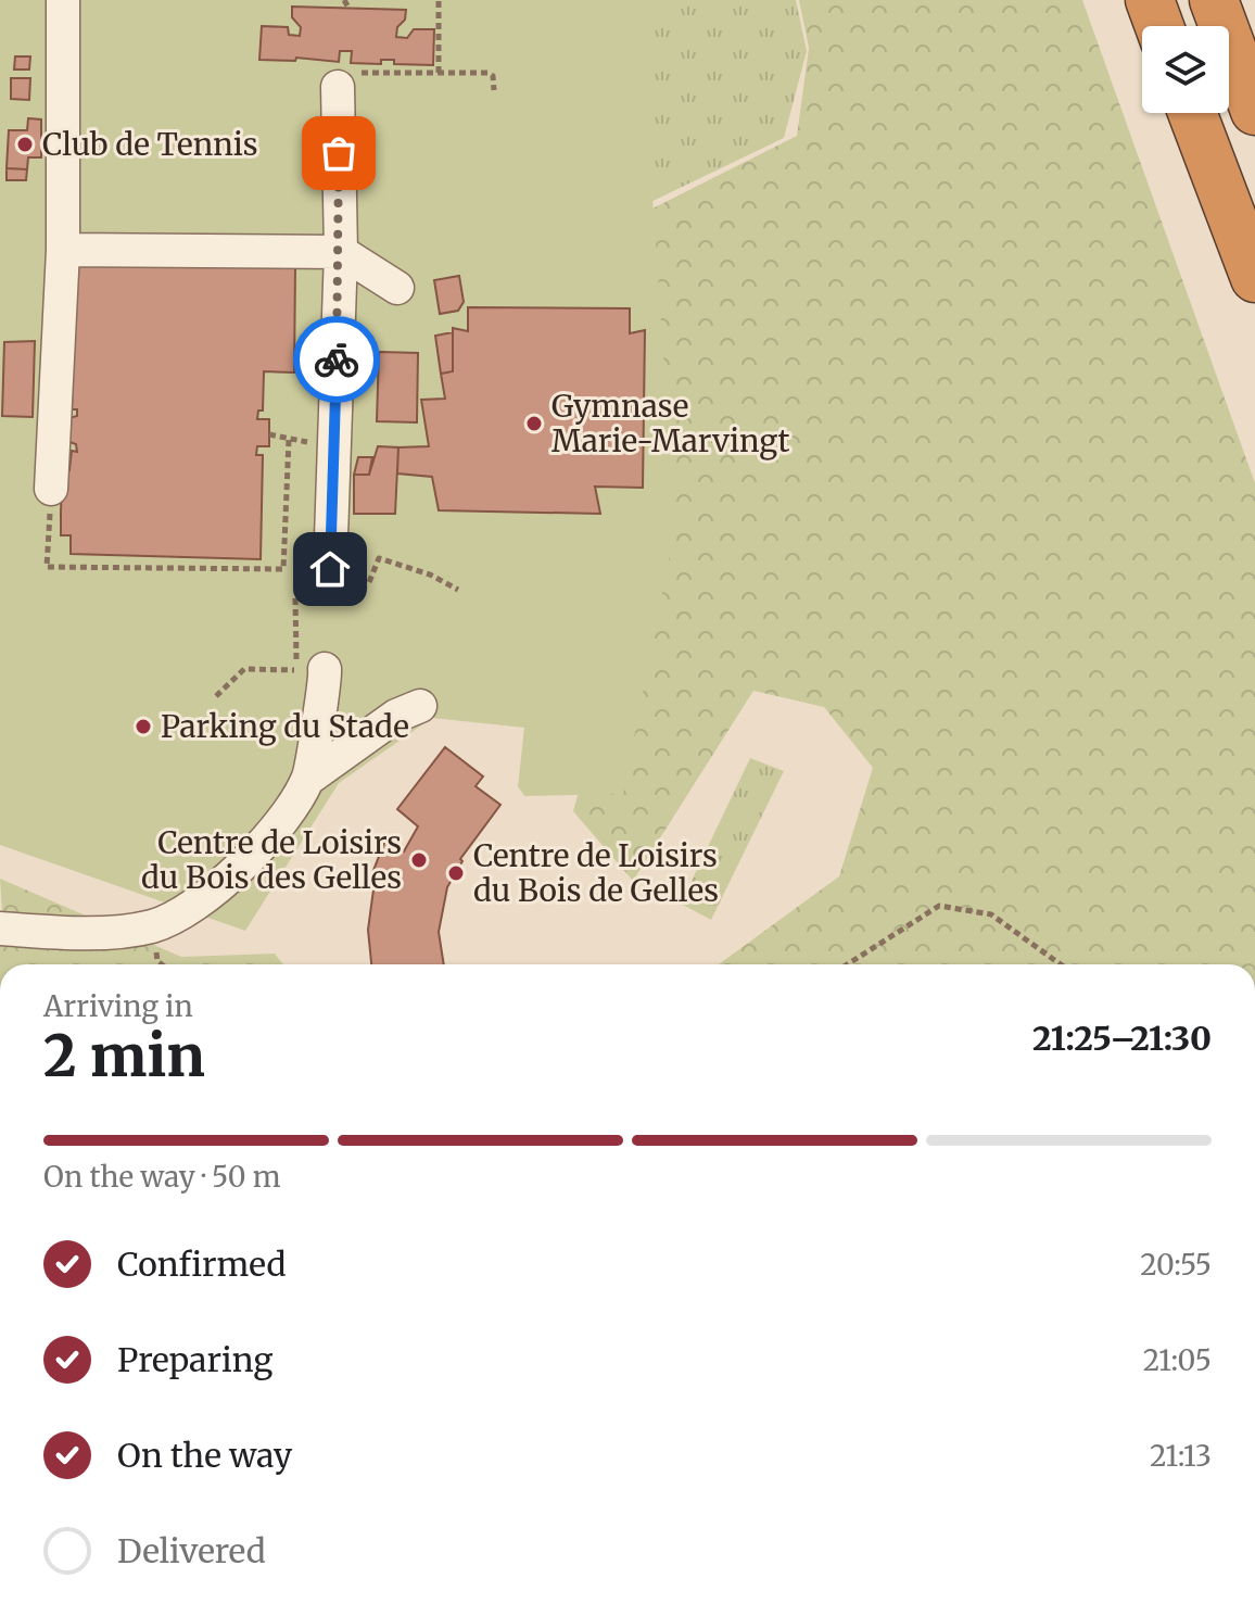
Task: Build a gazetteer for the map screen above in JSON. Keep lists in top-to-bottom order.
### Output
{
  "places": [
    "Club de Tennis",
    "Gymnase Marie-Marvingt",
    "Parking du Stade",
    "Centre de Loisirs du Bois des Gelles",
    "Centre de Loisirs du Bois de Gelles"
  ],
  "page": {
    "heading": ["2 min", "Arriving in", "21:25–21:30"],
    "bar": "On the way · 50 m",
    "list": [
      ["Confirmed", "20:55"],
      ["Preparing", "21:05"],
      ["On the way", "21:13"],
      "Delivered"
    ]
  }
}
